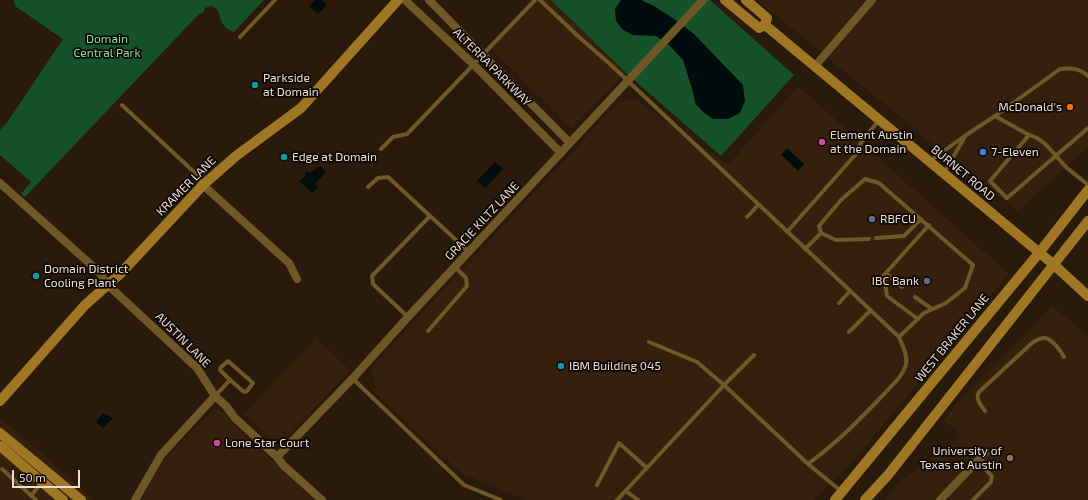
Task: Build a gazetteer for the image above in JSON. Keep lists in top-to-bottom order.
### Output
{
  "streets": {
    "main road": ["BURNET ROAD", "KRAMER LANE", "WEST BRAKER LANE"],
    "street": ["ALTERRA PARKWAY", "GRACIE KILTZ LANE", "AUSTIN LANE"]
  },
  "crossings": [
    ["ALTERRA PARKWAY", "GRACIE KILTZ LANE"],
    ["BURNET ROAD", "WEST BRAKER LANE"],
    ["KRAMER LANE", "AUSTIN LANE"],
    ["GRACIE KILTZ LANE", "AUSTIN LANE"]
  ],
  "parks": ["Domain Central Park"],
  "places": [
    "Parkside at Domain",
    "McDonald's",
    "Element Austin at the Domain",
    "7-Eleven",
    "Edge at Domain",
    "RBFCU",
    "Domain District Cooling Plant",
    "IBC Bank",
    "IBM Building 045",
    "Lone Star Court",
    "University of Texas at Austin"
  ],
  "scale_bar": "50 m"
}
